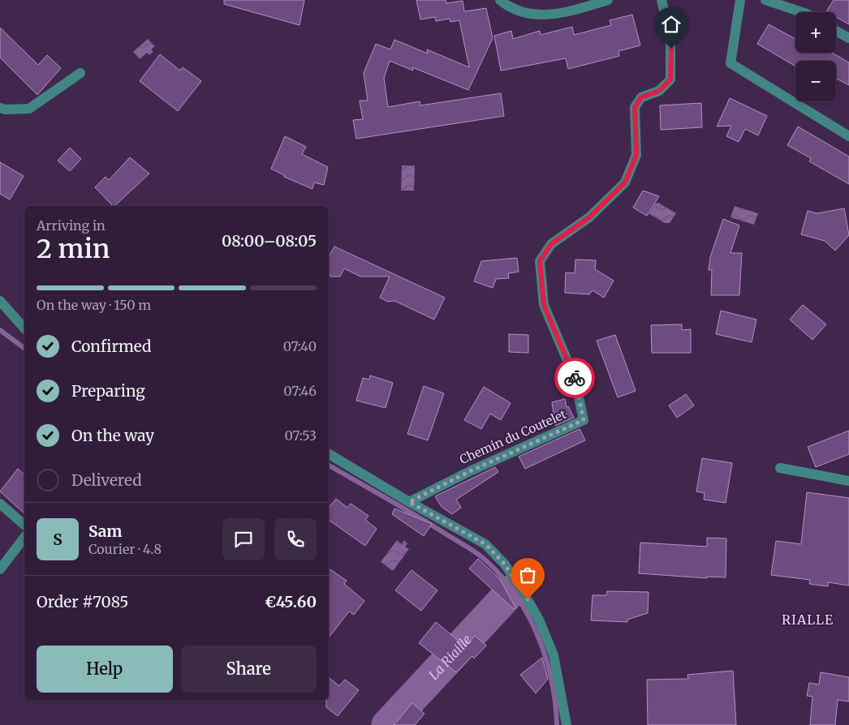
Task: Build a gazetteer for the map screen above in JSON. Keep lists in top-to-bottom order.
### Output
{
  "streets": {
    "street": ["Chemin du Coutelet"]
  },
  "districts": ["RIALLE"],
  "water": ["La Riaille"],
  "page": {
    "map_buttons": ["+", "−"],
    "heading": ["2 min", "Arriving in", "08:00–08:05"],
    "panel": [
      "Sam",
      "Courier · 4.8",
      "Order #7085",
      "€45.60"
    ],
    "bar": "On the way · 150 m",
    "list": [
      ["Confirmed", "07:40"],
      ["Preparing", "07:46"],
      ["On the way", "07:53"],
      "Delivered"
    ],
    "round": "S",
    "buttons": ["Help", "Share"]
  }
}
